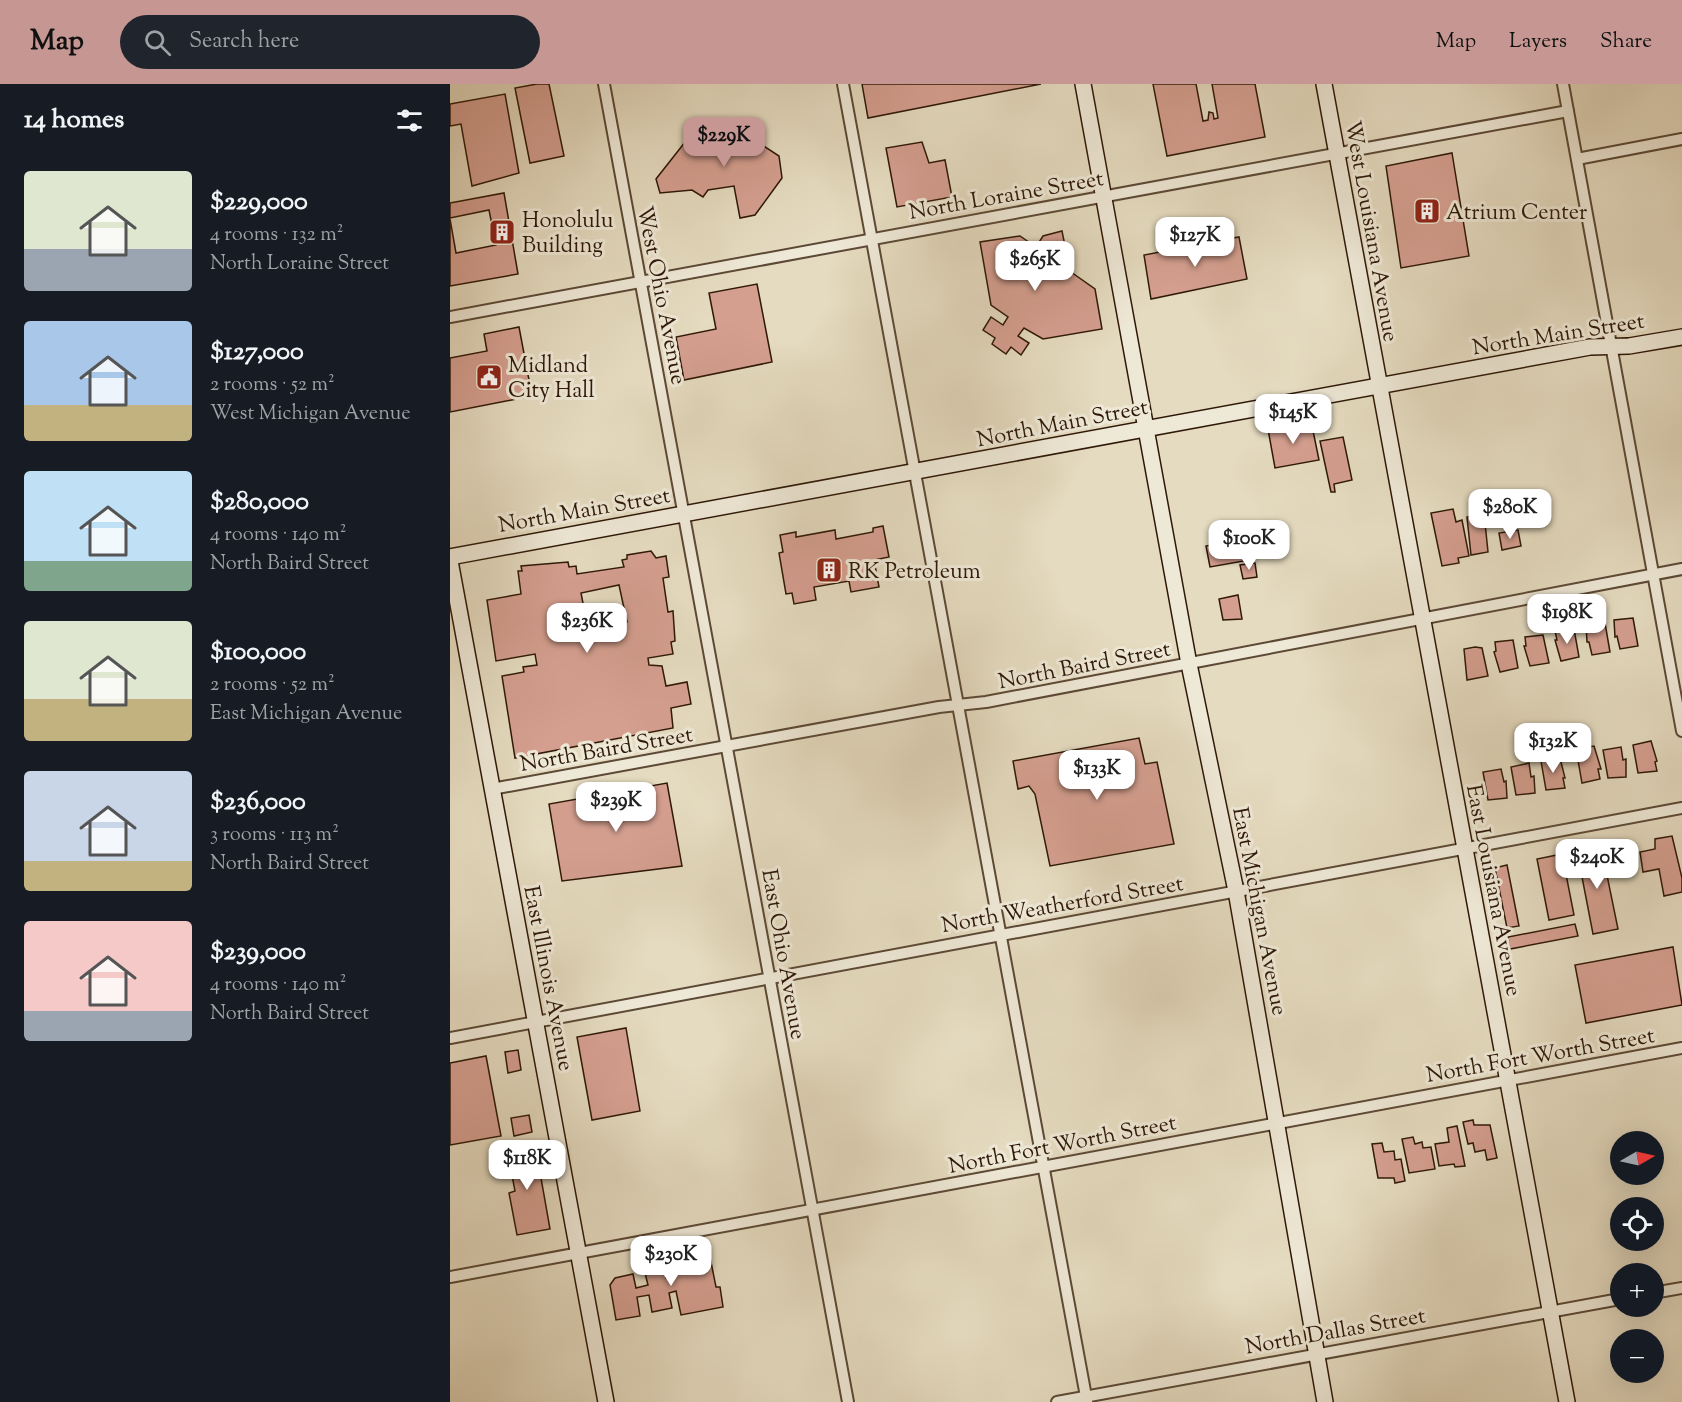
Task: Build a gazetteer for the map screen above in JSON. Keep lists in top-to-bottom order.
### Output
{
  "streets": {
    "street": [
      "North Loraine Street",
      "West Louisiana Avenue",
      "West Ohio Avenue",
      "North Main Street",
      "North Baird Street",
      "East Louisiana Avenue",
      "North Weatherford Street",
      "East Michigan Avenue",
      "East Ohio Avenue",
      "East Illinois Avenue",
      "North Fort Worth Street",
      "North Dallas Street"
    ]
  },
  "crossings": [
    ["North Loraine Street", "West Louisiana Avenue"],
    ["North Loraine Street", "West Ohio Avenue"],
    ["North Loraine Street", "East Michigan Avenue"],
    ["West Louisiana Avenue", "North Main Street"],
    ["West Louisiana Avenue", "East Louisiana Avenue"],
    ["West Ohio Avenue", "North Main Street"],
    ["West Ohio Avenue", "East Ohio Avenue"],
    ["North Main Street", "East Louisiana Avenue"],
    ["North Main Street", "East Michigan Avenue"],
    ["North Main Street", "East Ohio Avenue"],
    ["North Main Street", "East Illinois Avenue"],
    ["North Baird Street", "East Louisiana Avenue"],
    ["North Baird Street", "East Michigan Avenue"],
    ["North Baird Street", "East Ohio Avenue"],
    ["North Baird Street", "East Illinois Avenue"],
    ["East Louisiana Avenue", "North Weatherford Street"],
    ["East Louisiana Avenue", "North Fort Worth Street"],
    ["East Louisiana Avenue", "North Dallas Street"],
    ["North Weatherford Street", "East Michigan Avenue"],
    ["North Weatherford Street", "East Ohio Avenue"],
    ["North Weatherford Street", "East Illinois Avenue"],
    ["East Michigan Avenue", "North Fort Worth Street"],
    ["East Michigan Avenue", "North Dallas Street"],
    ["East Ohio Avenue", "North Fort Worth Street"],
    ["East Illinois Avenue", "North Fort Worth Street"]
  ],
  "places": {
    "building": ["Atrium Center", "Honolulu Building", "RK Petroleum"],
    "public building": ["Midland City Hall"]
  },
  "north": "right",
  "page": {
    "header": "Map",
    "search": "Search here",
    "nav": ["Map", "Layers", "Share"],
    "heading": "14 homes",
    "price": [
      "$229K",
      "$127K",
      "$265K",
      "$145K",
      "$280K",
      "$100K",
      "$198K",
      "$236K",
      "$132K",
      "$133K",
      "$239K",
      "$240K",
      "$118K",
      "$230K"
    ],
    "list": [
      {
        "name": "$229,000",
        "note": "4 rooms · 132 m² · North Loraine Street"
      },
      {
        "name": "$127,000",
        "note": "2 rooms · 52 m² · West Michigan Avenue"
      },
      {
        "name": "$280,000",
        "note": "4 rooms · 140 m² · North Baird Street"
      },
      {
        "name": "$100,000",
        "note": "2 rooms · 52 m² · East Michigan Avenue"
      },
      {
        "name": "$236,000",
        "note": "3 rooms · 113 m² · North Baird Street"
      },
      {
        "name": "$239,000",
        "note": "4 rooms · 140 m² · North Baird Street"
      }
    ],
    "map_buttons": ["+", "−"]
  }
}
